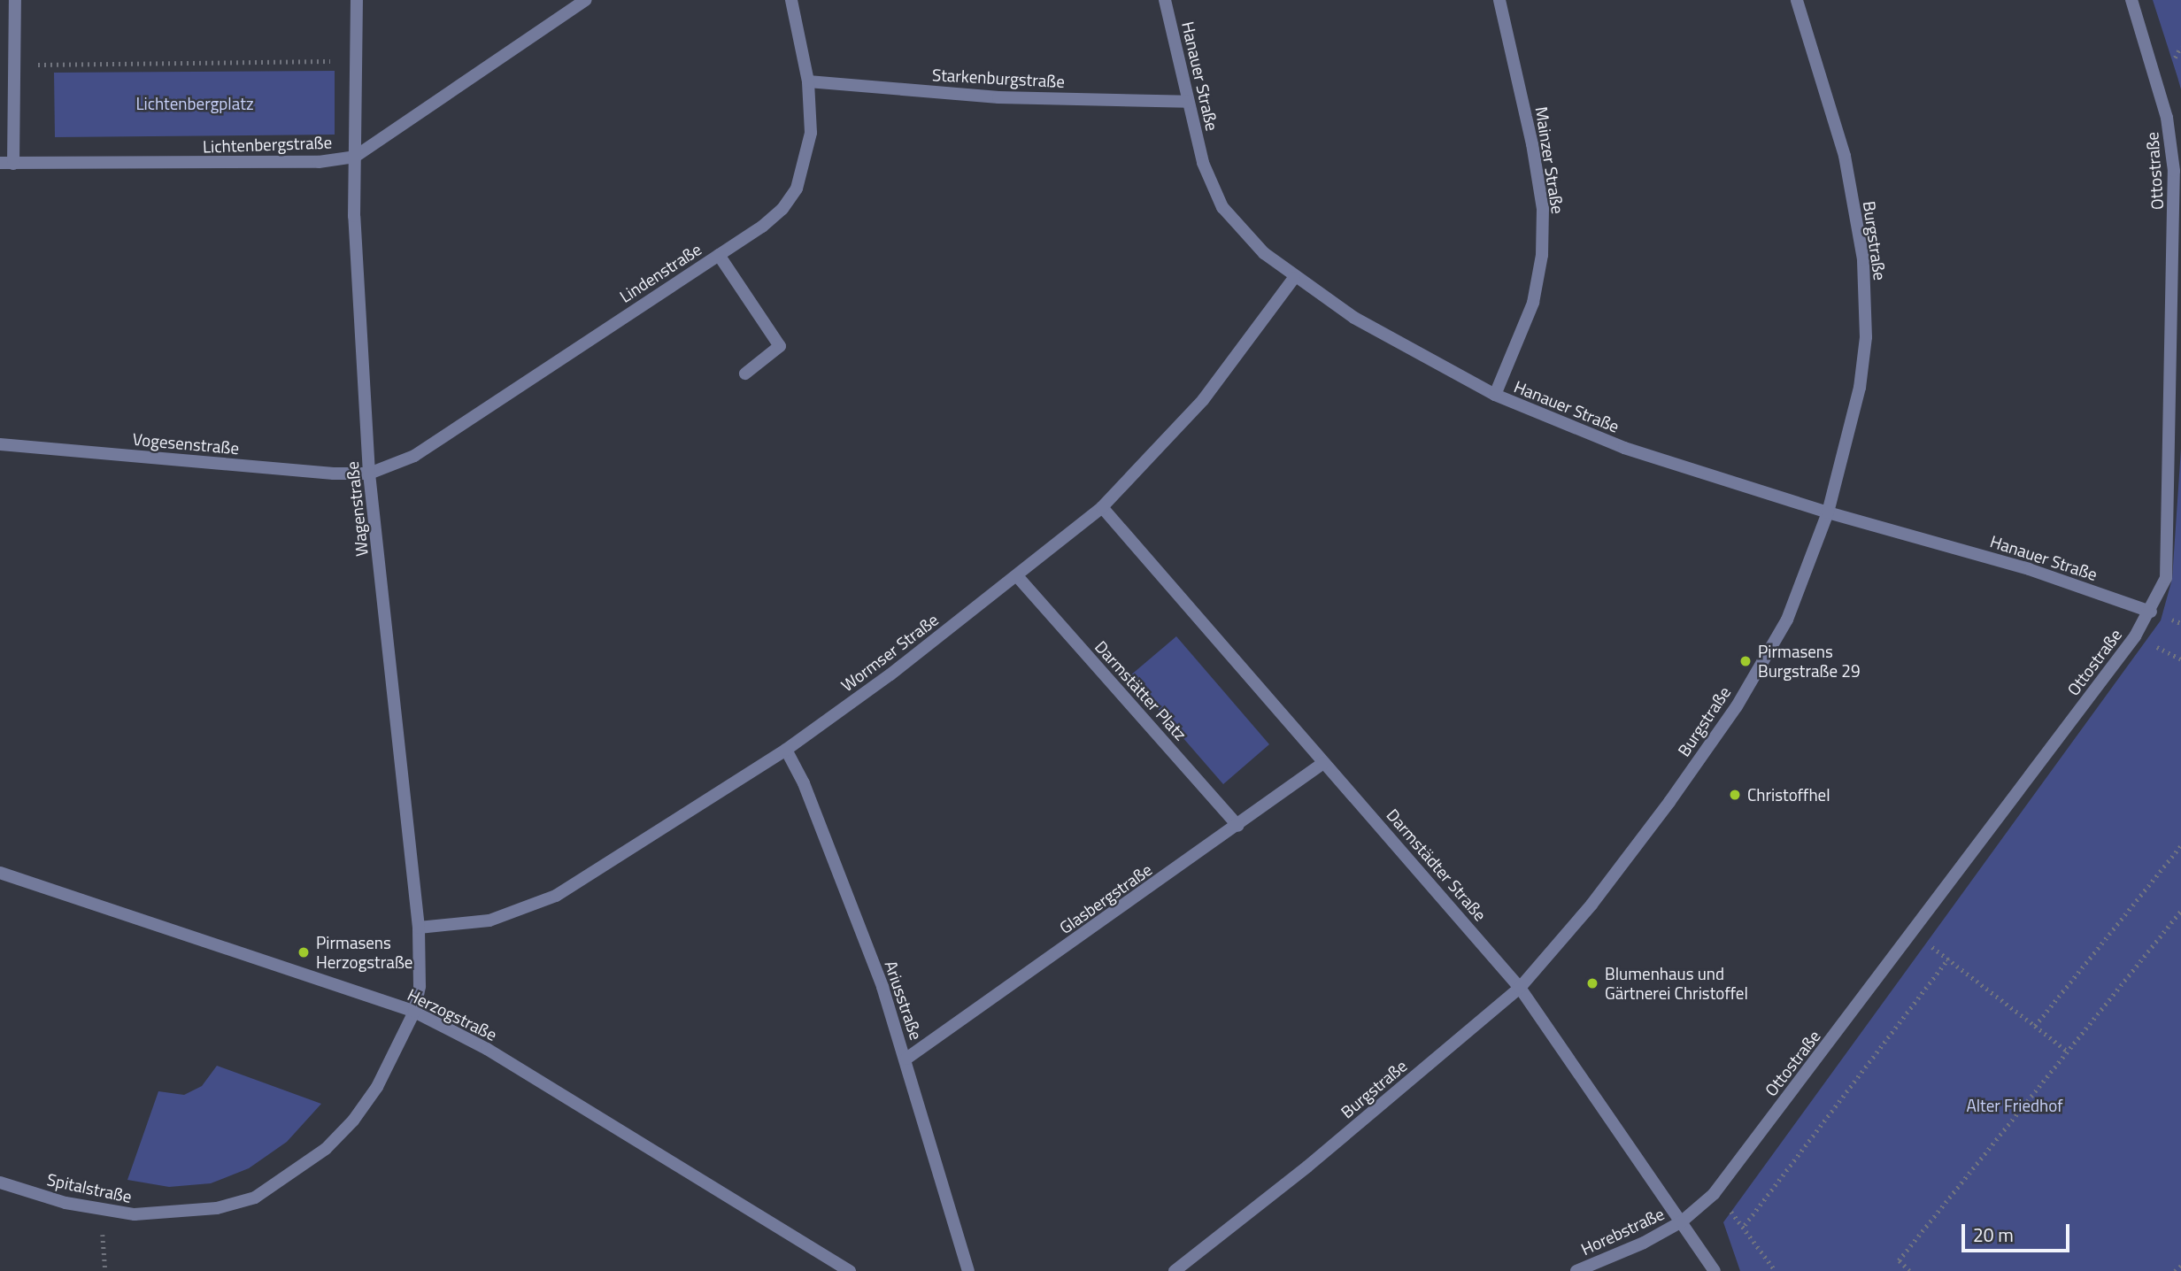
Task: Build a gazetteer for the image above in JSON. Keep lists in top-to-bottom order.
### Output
{
  "streets": {
    "street": [
      "Hanauer Straße",
      "Starkenburgstraße",
      "Lichtenbergstraße",
      "Mainzer Straße",
      "Ottostraße",
      "Burgstraße",
      "Lindenstraße",
      "Vogesenstraße",
      "Wagenstraße",
      "Wormser Straße",
      "Darmstätter Platz",
      "Darmstädter Straße",
      "Glasbergstraße",
      "Ariusstraße",
      "Herzogstraße",
      "Spitalstraße",
      "Horebstraße"
    ]
  },
  "crossings": [
    ["Hanauer Straße", "Starkenburgstraße"],
    ["Hanauer Straße", "Mainzer Straße"],
    ["Hanauer Straße", "Ottostraße"],
    ["Hanauer Straße", "Burgstraße"],
    ["Hanauer Straße", "Wormser Straße"],
    ["Starkenburgstraße", "Lindenstraße"],
    ["Lichtenbergstraße", "Wagenstraße"],
    ["Ottostraße", "Darmstädter Straße"],
    ["Ottostraße", "Horebstraße"],
    ["Burgstraße", "Darmstädter Straße"],
    ["Lindenstraße", "Vogesenstraße"],
    ["Lindenstraße", "Wagenstraße"],
    ["Vogesenstraße", "Wagenstraße"],
    ["Wagenstraße", "Wormser Straße"],
    ["Wagenstraße", "Herzogstraße"],
    ["Wagenstraße", "Spitalstraße"],
    ["Wormser Straße", "Darmstätter Platz"],
    ["Wormser Straße", "Darmstädter Straße"],
    ["Wormser Straße", "Ariusstraße"],
    ["Darmstätter Platz", "Glasbergstraße"],
    ["Darmstädter Straße", "Glasbergstraße"],
    ["Darmstädter Straße", "Horebstraße"],
    ["Glasbergstraße", "Ariusstraße"],
    ["Herzogstraße", "Spitalstraße"]
  ],
  "parks": ["Lichtenbergplatz", "Alter Friedhof"],
  "places": [
    "Pirmasens Burgstraße 29",
    "Christoffhel",
    "Pirmasens Herzogstraße",
    "Blumenhaus und Gärtnerei Christoffel"
  ],
  "scale_bar": "20 m"
}
